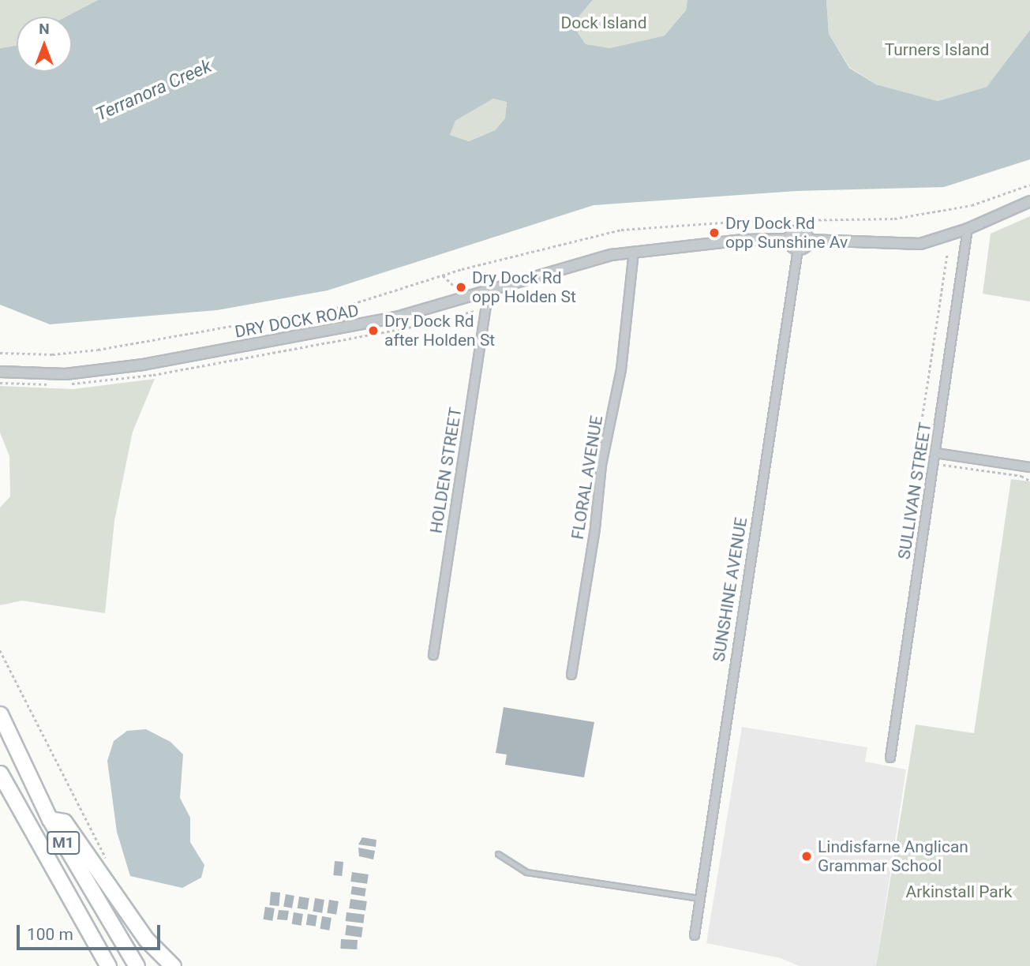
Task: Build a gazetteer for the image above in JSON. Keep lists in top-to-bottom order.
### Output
{
  "streets": {
    "highway": ["M1"],
    "street": [
      "DRY DOCK ROAD",
      "HOLDEN STREET",
      "FLORAL AVENUE",
      "SULLIVAN STREET",
      "SUNSHINE AVENUE"
    ]
  },
  "crossings": [
    ["DRY DOCK ROAD", "HOLDEN STREET"],
    ["DRY DOCK ROAD", "FLORAL AVENUE"],
    ["DRY DOCK ROAD", "SUNSHINE AVENUE"]
  ],
  "water": ["Terranora Creek"],
  "parks": ["Dock Island", "Turners Island", "Arkinstall Park"],
  "places": [
    "Dry Dock Rd opp Sunshine Av",
    "Dry Dock Rd opp Holden St",
    "Dry Dock Rd after Holden St",
    "Lindisfarne Anglican Grammar School"
  ],
  "scale_bar": "100 m",
  "north": "top"
}
